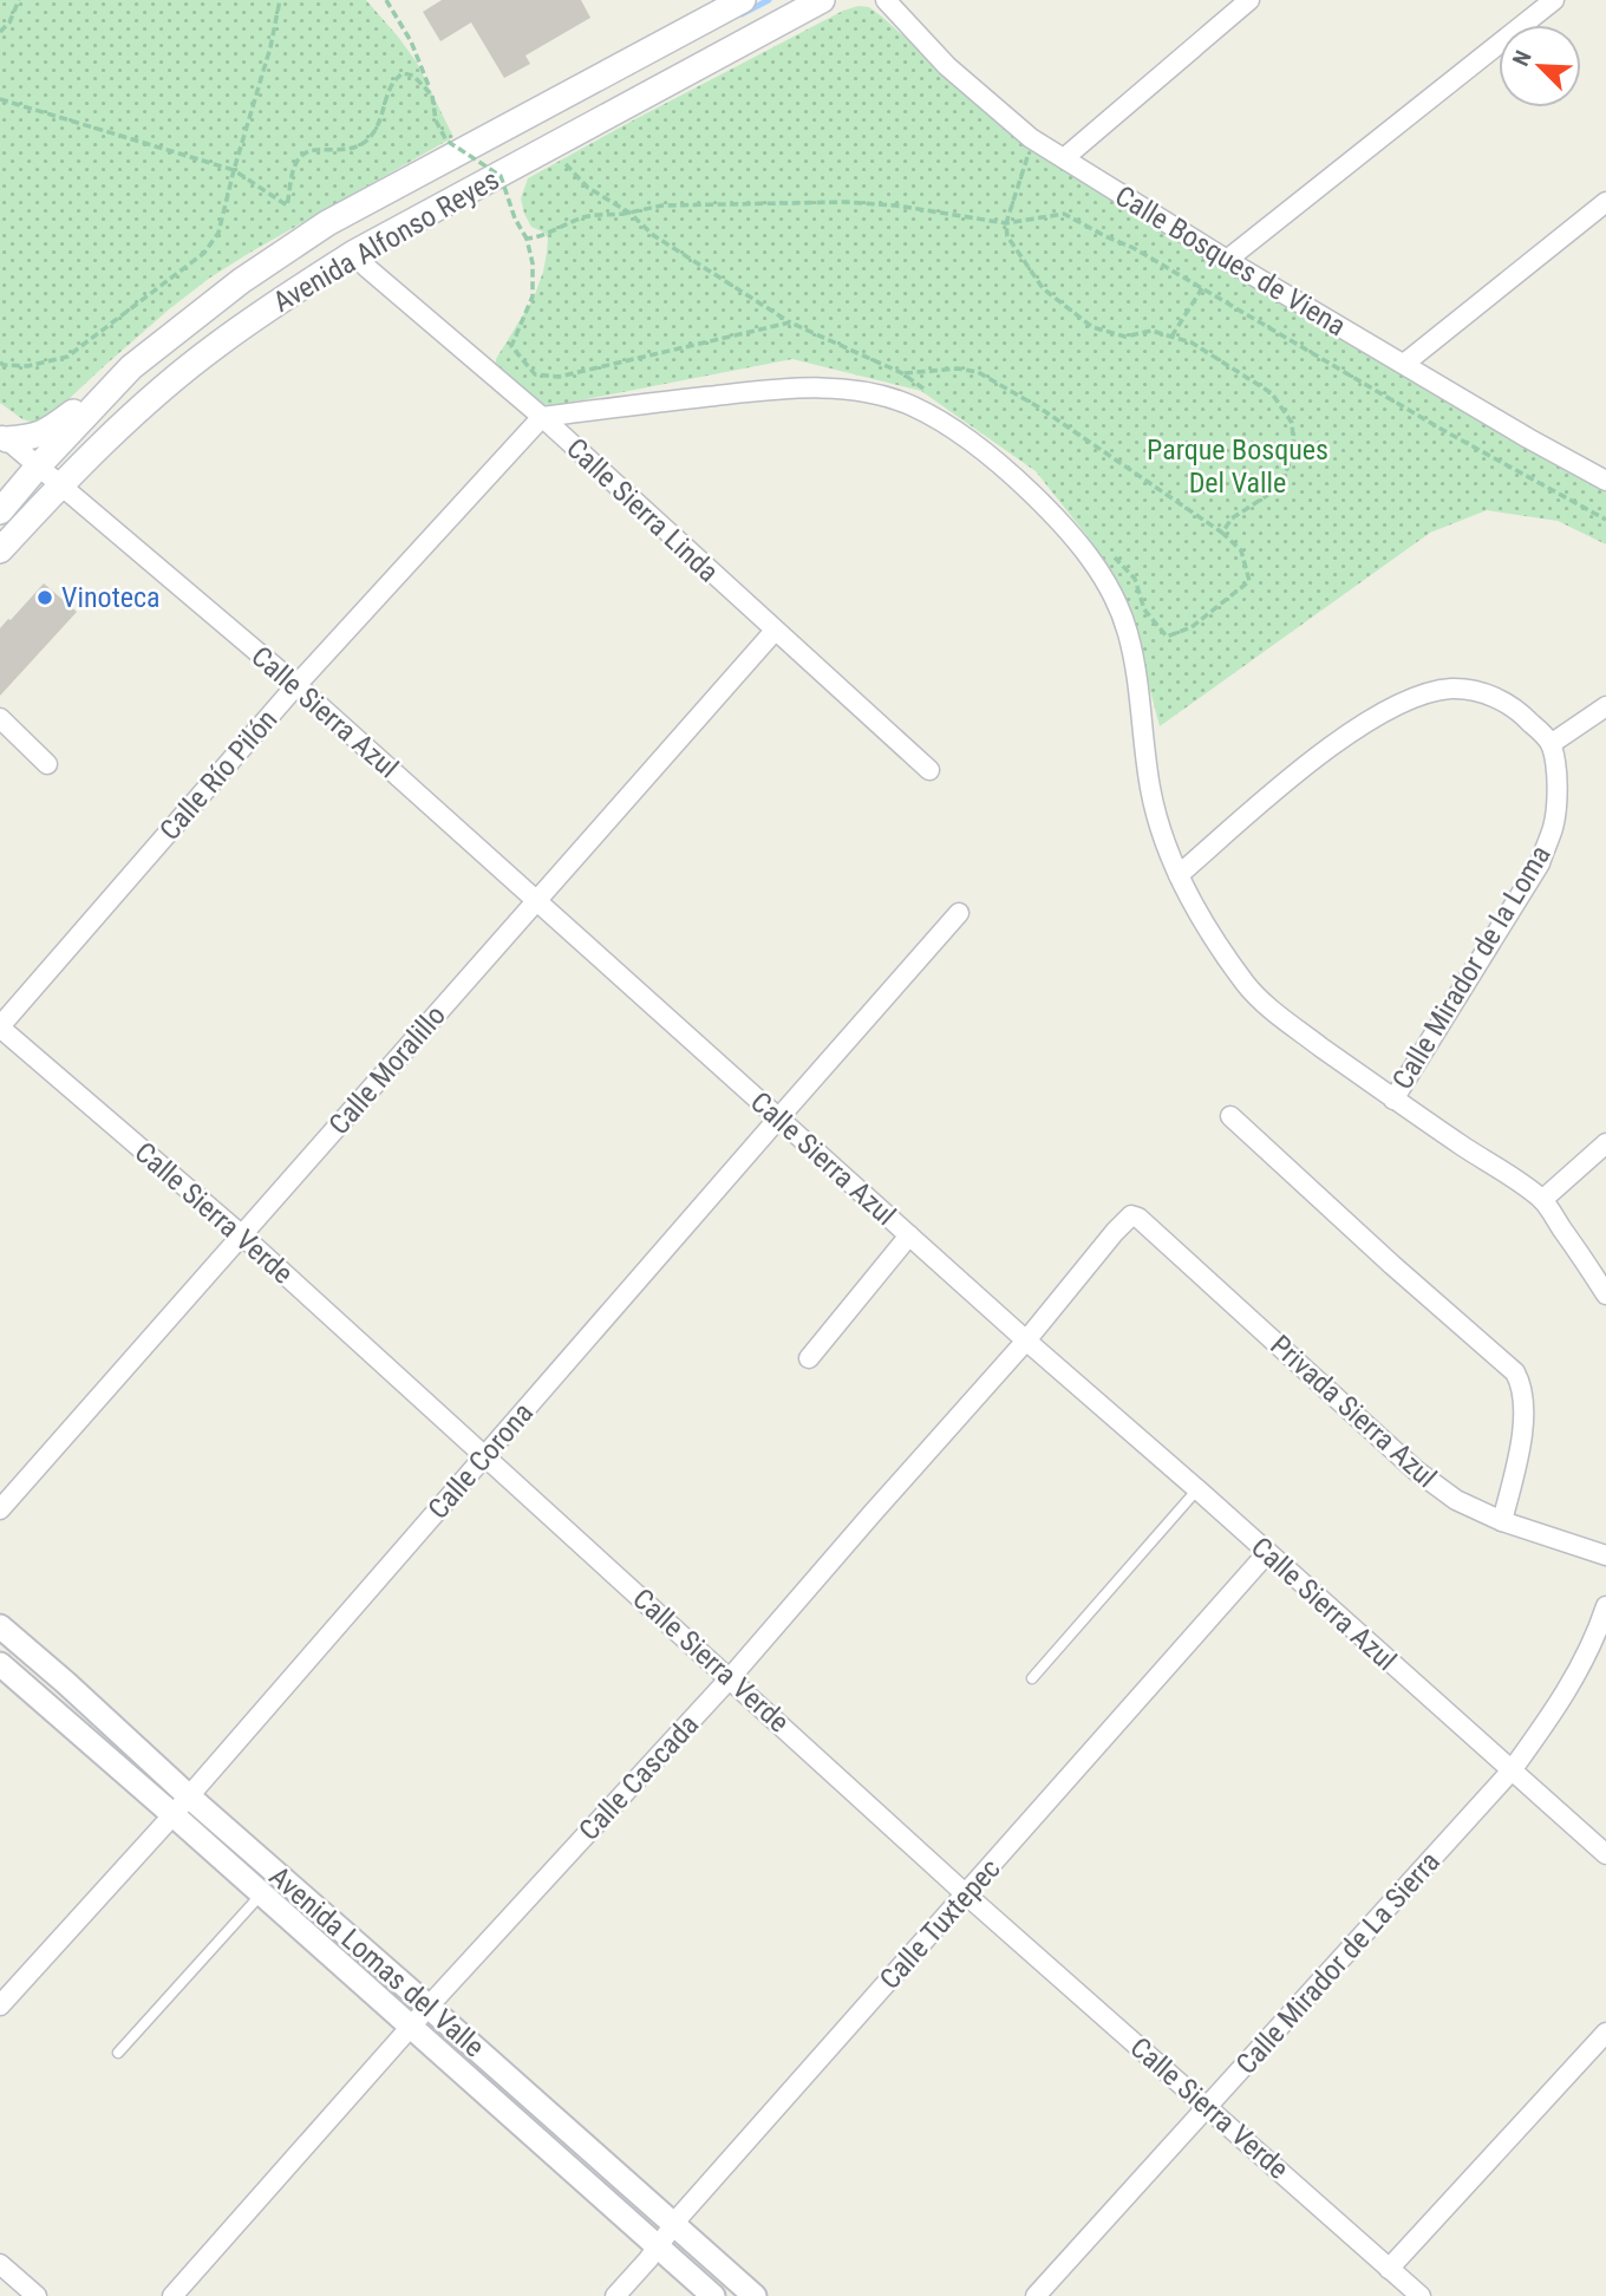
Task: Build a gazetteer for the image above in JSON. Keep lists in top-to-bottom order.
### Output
{
  "streets": {
    "main road": ["Avenida Alfonso Reyes"],
    "street": [
      "Calle Bosques de Viena",
      "Calle Sierra Linda",
      "Calle Sierra Azul",
      "Calle Río Pilón",
      "Calle Mirador de la Loma",
      "Calle Moralillo",
      "Calle Sierra Verde",
      "Privada Sierra Azul",
      "Calle Corona",
      "Calle Cascada",
      "Calle Tuxtepec",
      "Avenida Lomas del Valle",
      "Calle Mirador de La Sierra"
    ]
  },
  "crossings": [
    ["Avenida Alfonso Reyes", "Calle Sierra Linda"],
    ["Avenida Alfonso Reyes", "Calle Sierra Azul"],
    ["Calle Sierra Linda", "Calle Río Pilón"],
    ["Calle Sierra Linda", "Calle Moralillo"],
    ["Calle Sierra Azul", "Calle Río Pilón"],
    ["Calle Sierra Azul", "Calle Moralillo"],
    ["Calle Sierra Azul", "Calle Corona"],
    ["Calle Sierra Azul", "Calle Cascada"],
    ["Calle Sierra Azul", "Calle Tuxtepec"],
    ["Calle Sierra Azul", "Calle Mirador de La Sierra"],
    ["Calle Río Pilón", "Calle Sierra Verde"],
    ["Calle Moralillo", "Calle Sierra Verde"],
    ["Calle Sierra Verde", "Calle Corona"],
    ["Calle Sierra Verde", "Calle Cascada"],
    ["Calle Sierra Verde", "Calle Tuxtepec"],
    ["Calle Sierra Verde", "Calle Mirador de La Sierra"],
    ["Privada Sierra Azul", "Calle Cascada"],
    ["Calle Corona", "Avenida Lomas del Valle"],
    ["Calle Cascada", "Avenida Lomas del Valle"],
    ["Calle Tuxtepec", "Avenida Lomas del Valle"]
  ],
  "parks": ["Parque Bosques Del Valle"],
  "places": ["Vinoteca"],
  "north": "top left"
}
